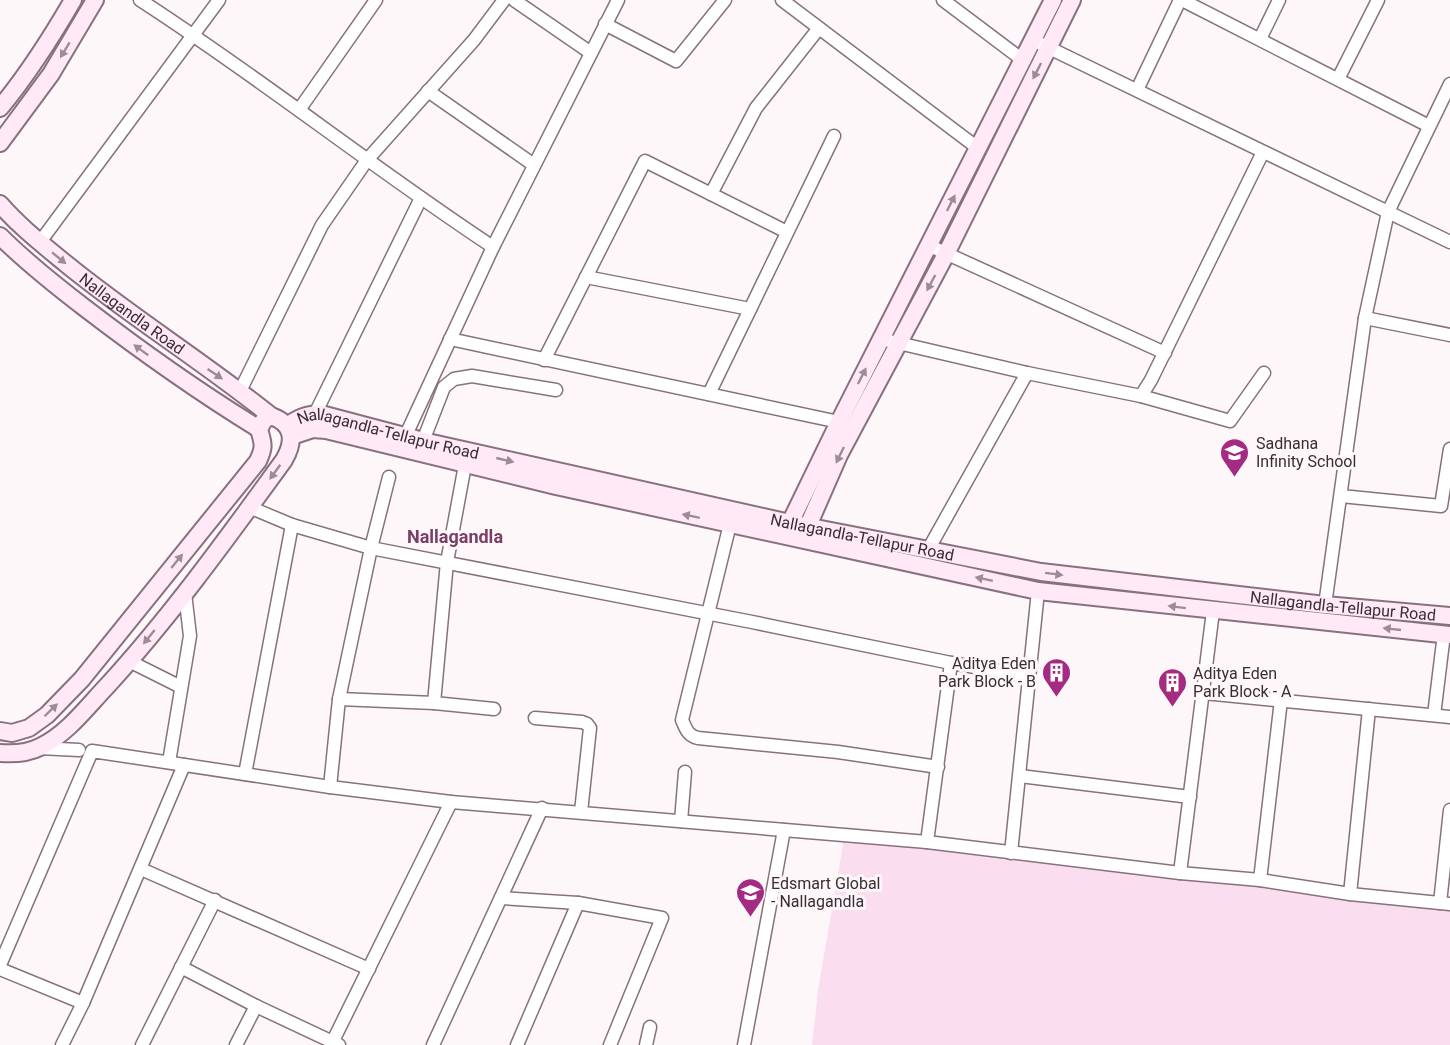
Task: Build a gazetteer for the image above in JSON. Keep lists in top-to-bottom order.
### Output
{
  "streets": {
    "street": ["Nallagandla Road", "Nallagandla-Tellapur Road"]
  },
  "crossings": [
    ["Nallagandla Road", "Nallagandla-Tellapur Road"]
  ],
  "districts": ["Nallagandla"],
  "places": {
    "school or university": ["Sadhana Infinity School", "Edsmart Global - Nallagandla"],
    "building": ["Aditya Eden Park Block - B", "Aditya Eden Park Block - A"]
  }
}
